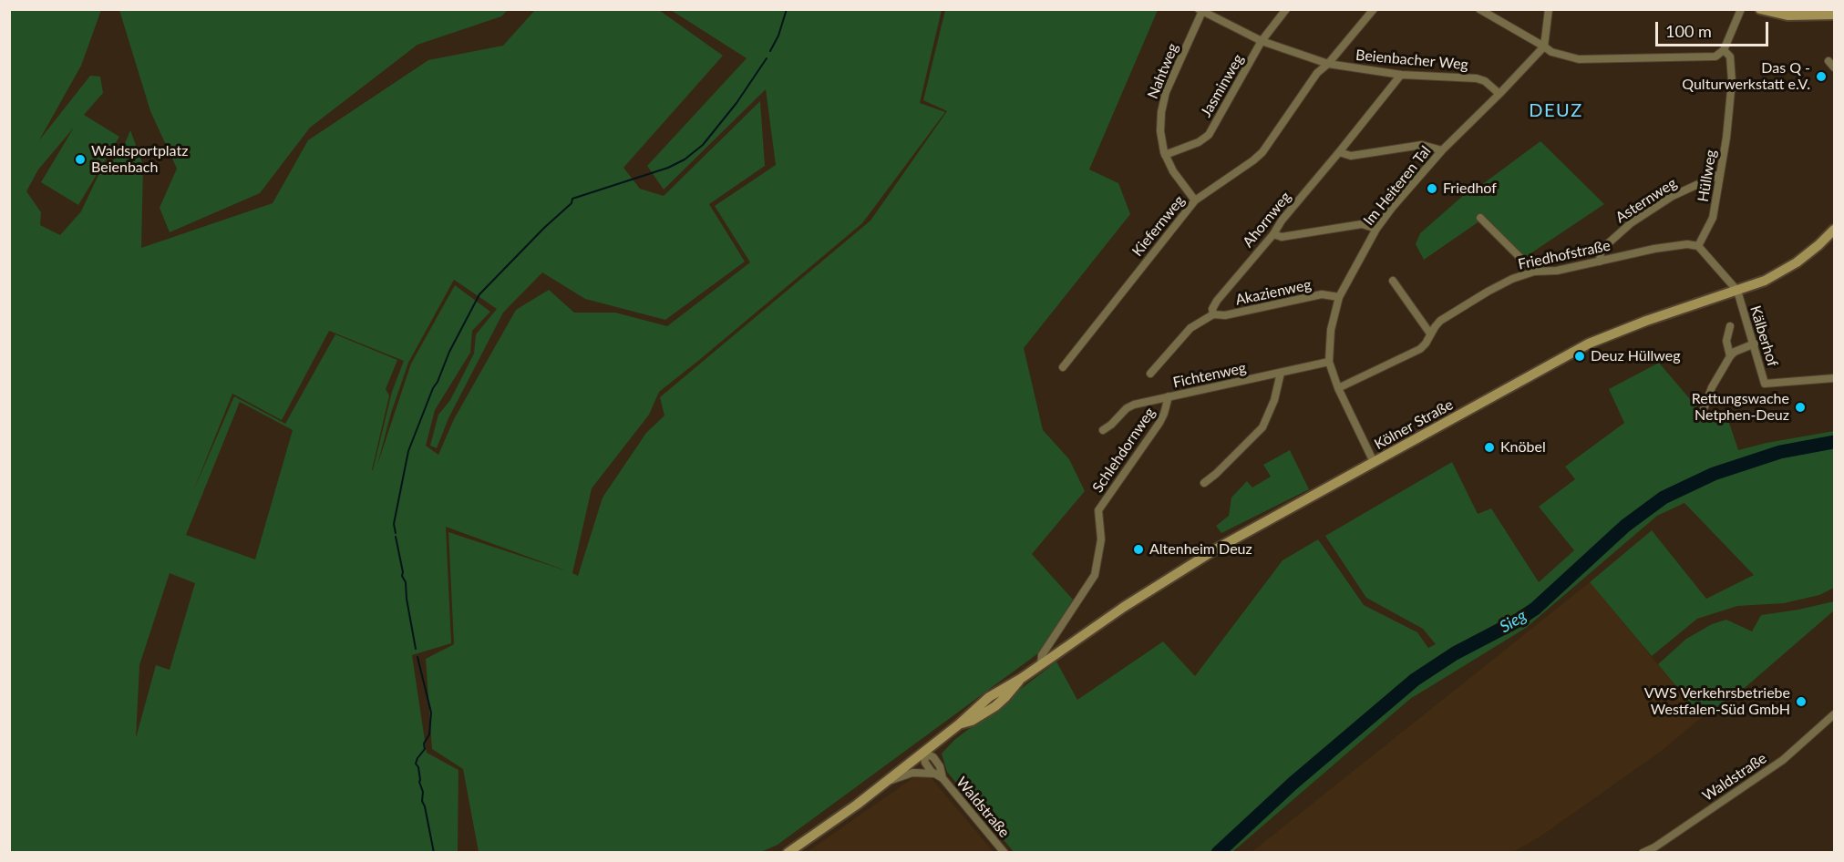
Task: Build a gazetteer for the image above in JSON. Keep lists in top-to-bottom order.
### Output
{
  "streets": {
    "main road": ["Kölner Straße"],
    "street": [
      "Beienbacher Weg",
      "Nahtweg",
      "Jasminweg",
      "Hüllweg",
      "Im Heiteren Tal",
      "Asternweg",
      "Ahornweg",
      "Kiefernweg",
      "Friedhofstraße",
      "Akazienweg",
      "Kälberhof",
      "Fichtenweg",
      "Schlehdornweg",
      "Waldstraße"
    ]
  },
  "crossings": [
    ["Beienbacher Weg", "Nahtweg"],
    ["Beienbacher Weg", "Jasminweg"],
    ["Beienbacher Weg", "Im Heiteren Tal"],
    ["Beienbacher Weg", "Ahornweg"],
    ["Beienbacher Weg", "Kiefernweg"],
    ["Nahtweg", "Jasminweg"],
    ["Nahtweg", "Kiefernweg"],
    ["Hüllweg", "Asternweg"],
    ["Hüllweg", "Friedhofstraße"],
    ["Im Heiteren Tal", "Friedhofstraße"],
    ["Im Heiteren Tal", "Akazienweg"],
    ["Im Heiteren Tal", "Fichtenweg"],
    ["Im Heiteren Tal", "Kölner Straße"],
    ["Asternweg", "Friedhofstraße"],
    ["Ahornweg", "Akazienweg"],
    ["Kälberhof", "Kölner Straße"],
    ["Fichtenweg", "Schlehdornweg"],
    ["Kölner Straße", "Schlehdornweg"],
    ["Kölner Straße", "Waldstraße"]
  ],
  "districts": ["DEUZ"],
  "water": ["Sieg"],
  "places": [
    "Das Q - Qulturwerkstatt e.V.",
    "Waldsportplatz Beienbach",
    "Friedhof",
    "Deuz Hüllweg",
    "Rettungswache Netphen-Deuz",
    "Knöbel",
    "Altenheim Deuz",
    "VWS Verkehrsbetriebe Westfalen-Süd GmbH"
  ],
  "scale_bar": "100 m"
}
